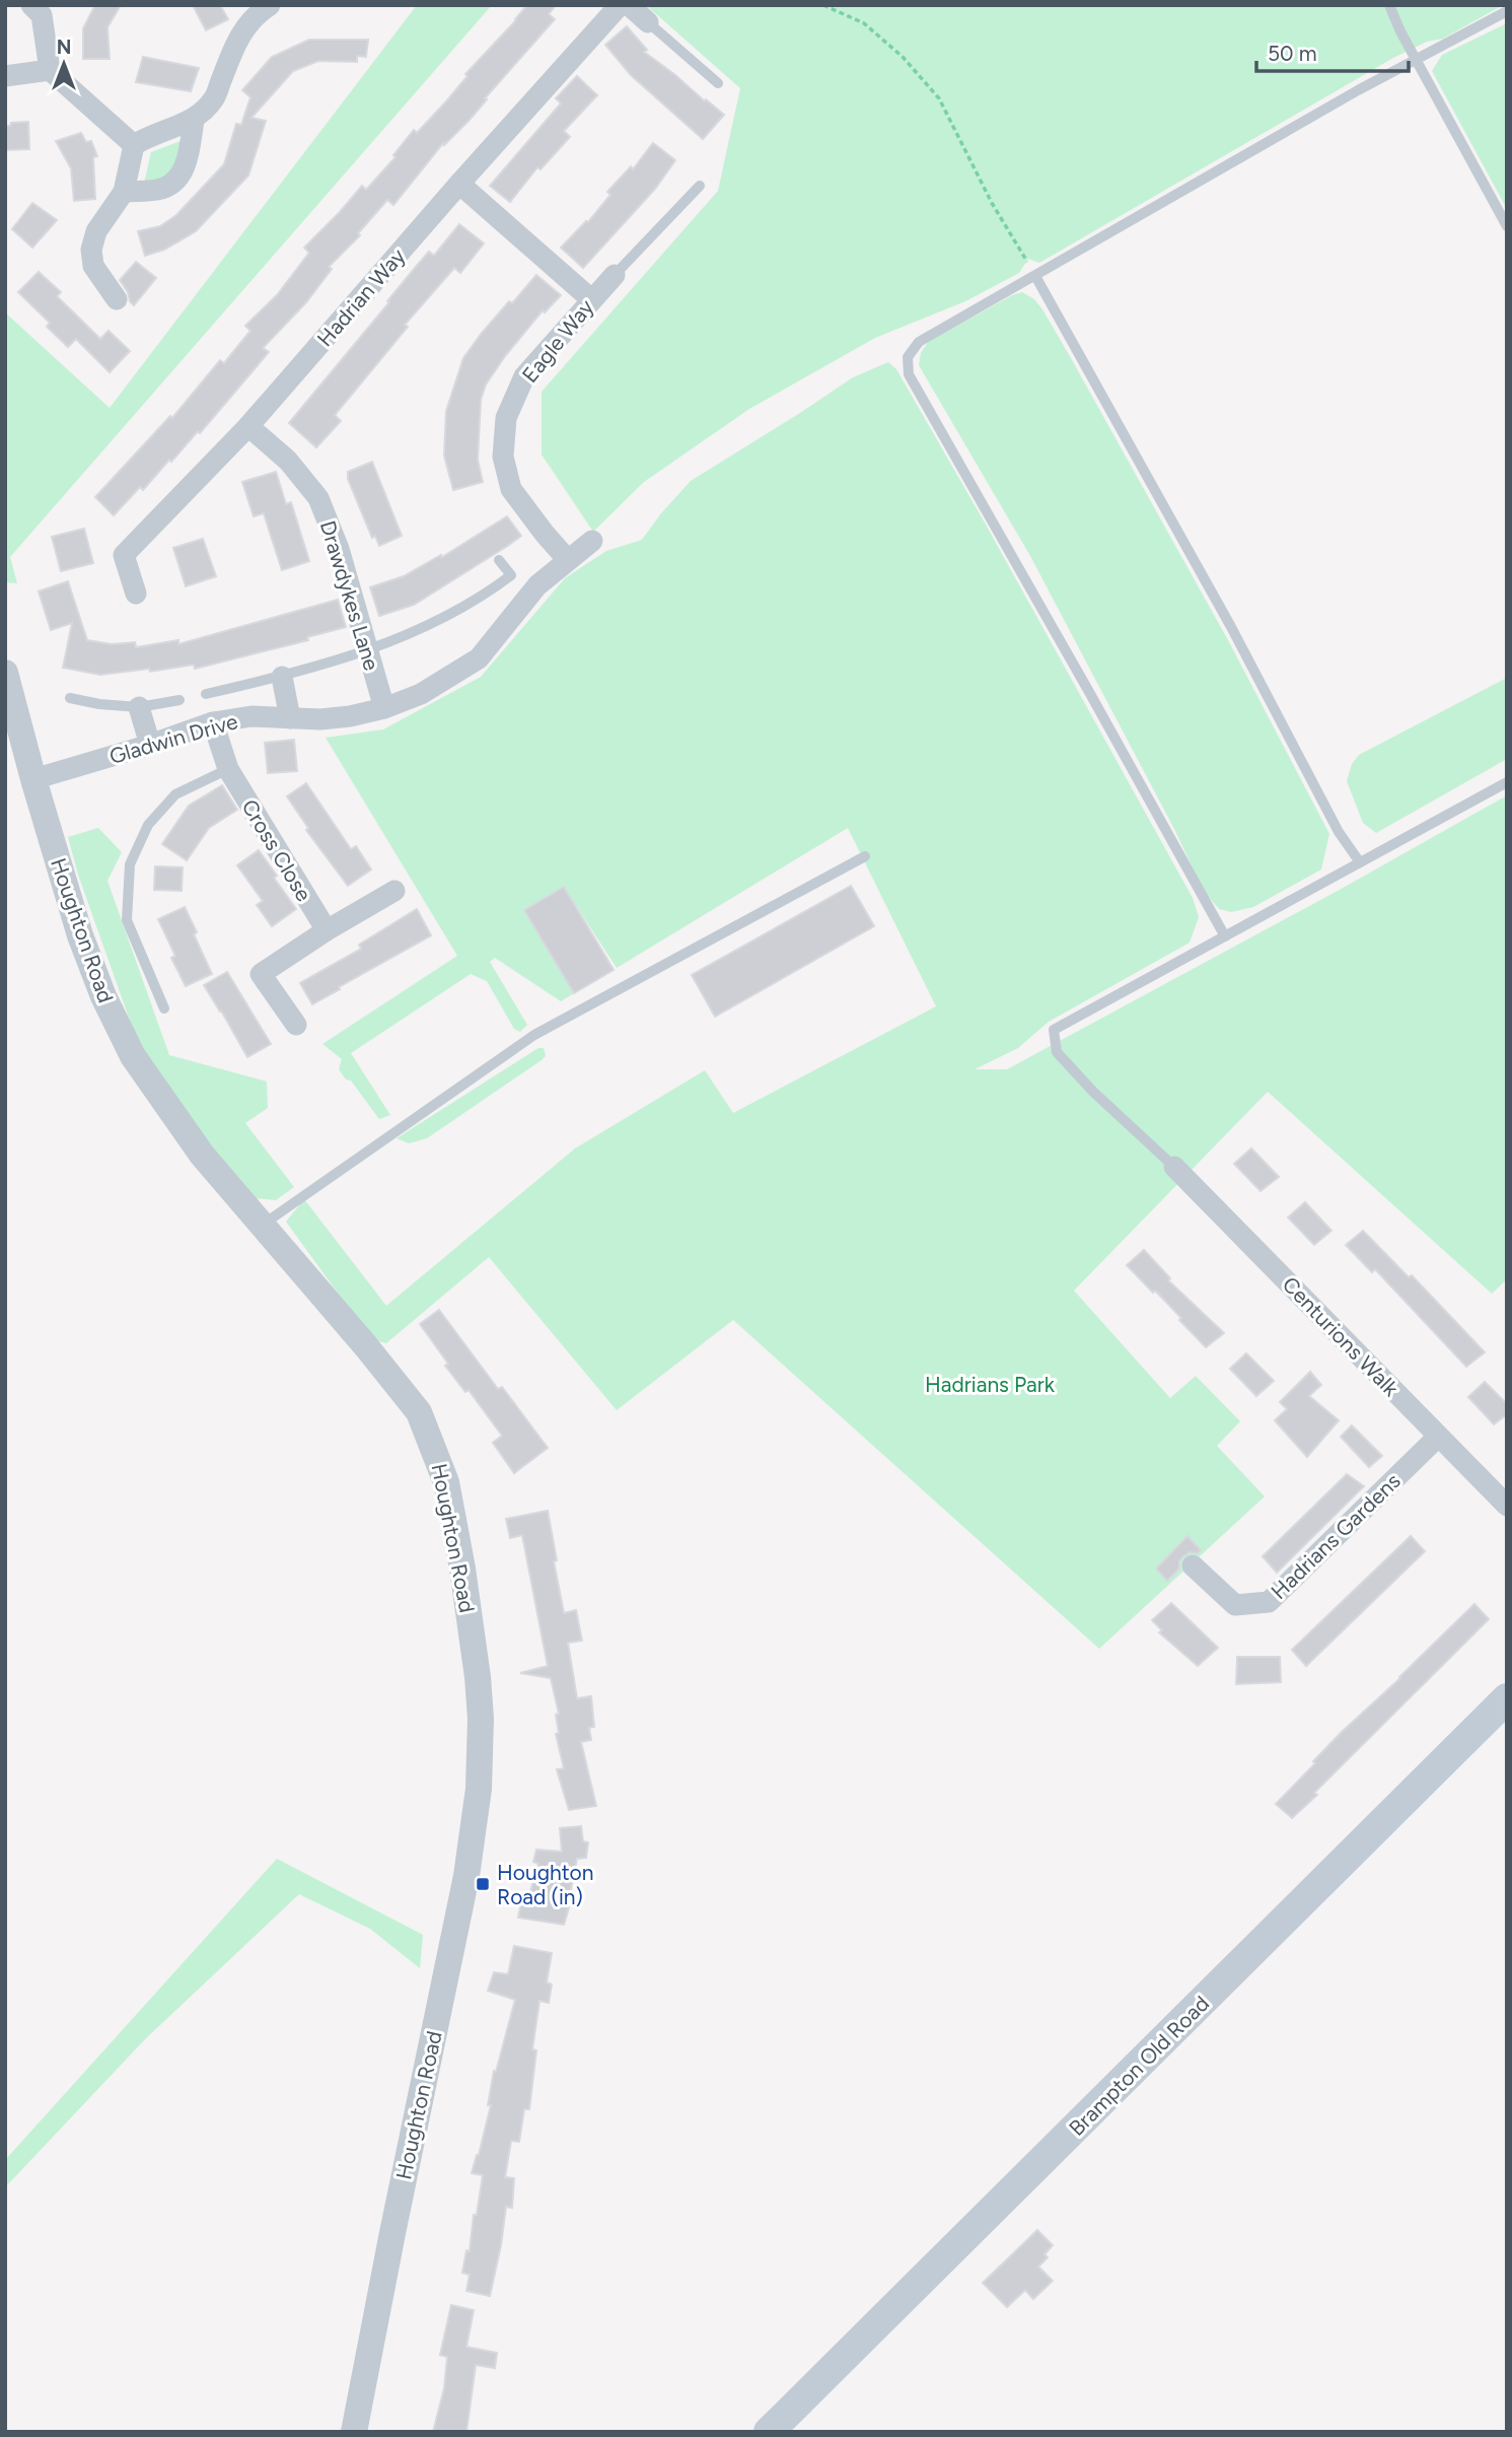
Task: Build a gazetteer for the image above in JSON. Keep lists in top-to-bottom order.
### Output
{
  "streets": {
    "main road": ["Brampton Old Road"],
    "street": [
      "Hadrian Way",
      "Eagle Way",
      "Drawdykes Lane",
      "Gladwin Drive",
      "Cross Close",
      "Houghton Road",
      "Centurions Walk",
      "Hadrians Gardens"
    ]
  },
  "crossings": [
    ["Hadrian Way", "Drawdykes Lane"],
    ["Eagle Way", "Gladwin Drive"],
    ["Drawdykes Lane", "Gladwin Drive"],
    ["Gladwin Drive", "Cross Close"],
    ["Gladwin Drive", "Houghton Road"],
    ["Centurions Walk", "Hadrians Gardens"]
  ],
  "parks": ["Hadrians Park"],
  "places": {
    "transit": ["Houghton Road (in)"]
  },
  "scale_bar": "50 m",
  "north": "top"
}
